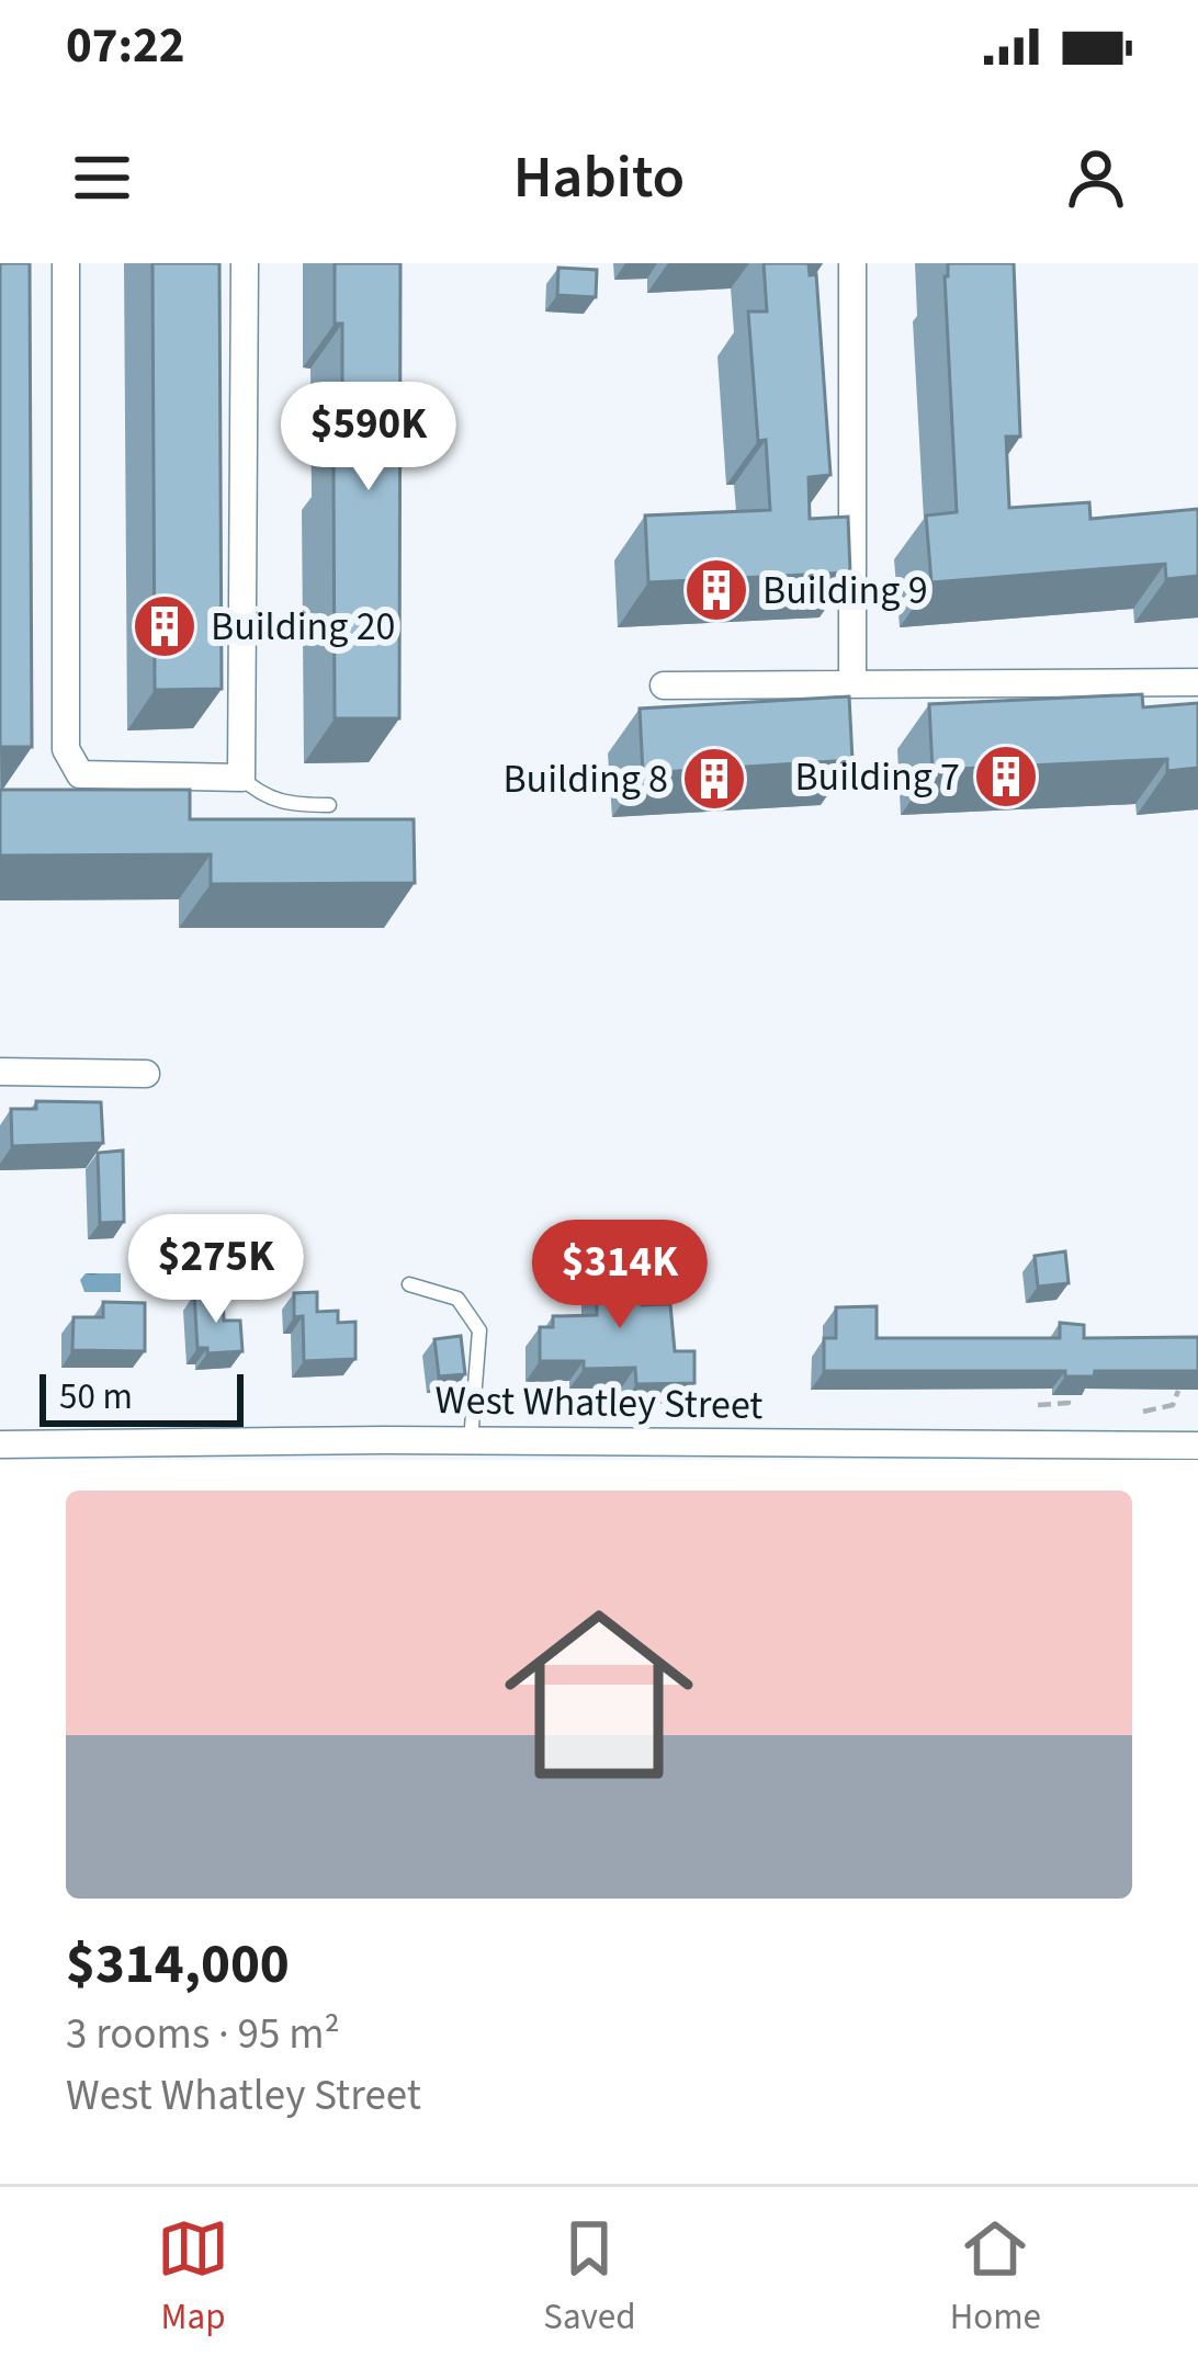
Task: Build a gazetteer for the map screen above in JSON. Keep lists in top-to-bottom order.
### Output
{
  "streets": {
    "street": ["West Whatley Street"]
  },
  "places": {
    "building": [
      "Building 9",
      "Building 20",
      "Building 7",
      "Building 8"
    ]
  },
  "scale_bar": "50 m",
  "page": {
    "status": "07:22",
    "header": "Habito",
    "price": ["$590K", "$275K", "$314K"],
    "scale": "50 m",
    "list": [
      {
        "name": "$314,000",
        "note": "3 rooms · 95 m² · West Whatley Street"
      }
    ],
    "tabs": ["Map", "Saved", "Home"]
  }
}
